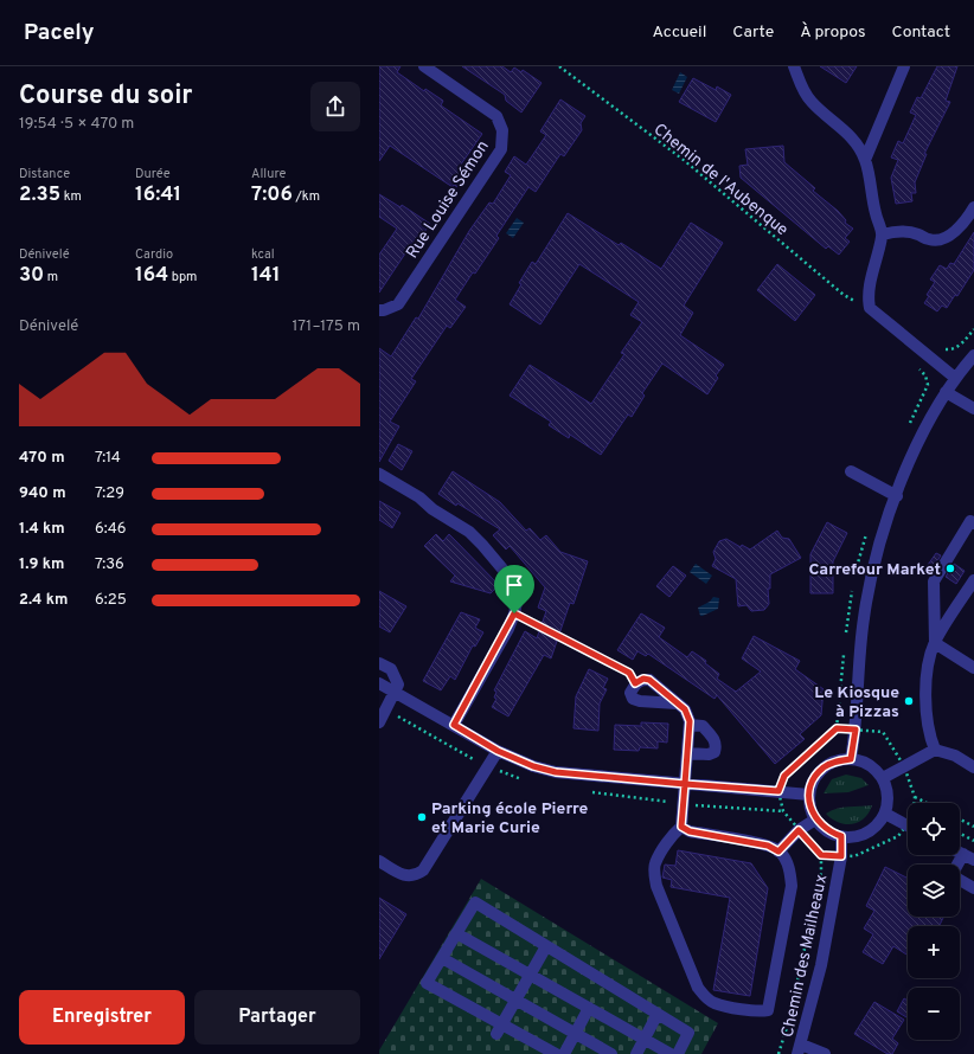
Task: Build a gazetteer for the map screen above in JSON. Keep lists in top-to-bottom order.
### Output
{
  "streets": {
    "street": ["Rue Louise Sémon", "Chemin des Mailheaux"],
    "path": ["Chemin de l'Aubenque"]
  },
  "places": ["Carrefour Market", "Le Kiosque à Pizzas", "Parking école Pierre et Marie Curie"],
  "page": {
    "header": "Pacely",
    "nav": [
      "Accueil",
      "Carte",
      "À propos",
      "Contact"
    ],
    "heading": ["Course du soir", "19:54 · 5 × 470 m"],
    "stats": [
      ["Distance", "2.35 km"],
      ["Durée", "16:41"],
      ["Allure", "7:06 /km"],
      ["Dénivelé", "30 m"],
      ["Cardio", "164 bpm"],
      ["kcal", "141"]
    ],
    "chart": ["Dénivelé", "171–175 m"],
    "list": [
      {
        "name": "470 m",
        "note": "7:14"
      },
      {
        "name": "940 m",
        "note": "7:29"
      },
      {
        "name": "1.4 km",
        "note": "6:46"
      },
      {
        "name": "1.9 km",
        "note": "7:36"
      },
      {
        "name": "2.4 km",
        "note": "6:25"
      }
    ],
    "map_buttons": ["+", "−"],
    "buttons": ["Enregistrer", "Partager"]
  }
}
